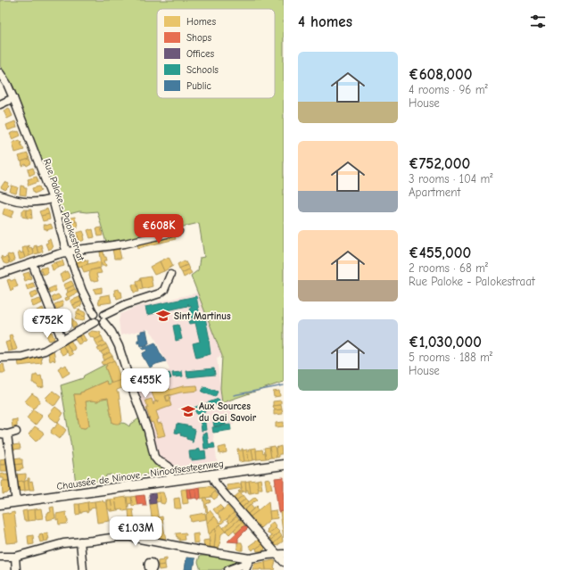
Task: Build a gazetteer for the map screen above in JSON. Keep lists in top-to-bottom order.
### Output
{
  "streets": {
    "main road": ["Chaussée de Ninove - Ninoofsesteenweg"],
    "street": ["Rue Paloke - Palokestraat"]
  },
  "places": {
    "school or university": ["Sint Martinus", "Aux Sources du Gai Savoir"]
  },
  "legend": [
    "Homes",
    "Shops",
    "Offices",
    "Schools",
    "Public"
  ],
  "page": {
    "heading": "4 homes",
    "list": [
      {
        "name": "€608,000",
        "note": "4 rooms · 96 m² · House"
      },
      {
        "name": "€752,000",
        "note": "3 rooms · 104 m² · Apartment"
      },
      {
        "name": "€455,000",
        "note": "2 rooms · 68 m² · Rue Paloke - Palokestraat"
      },
      {
        "name": "€1,030,000",
        "note": "5 rooms · 188 m² · House"
      }
    ],
    "price": [
      "€608K",
      "€752K",
      "€455K",
      "€1.03M"
    ]
  }
}
